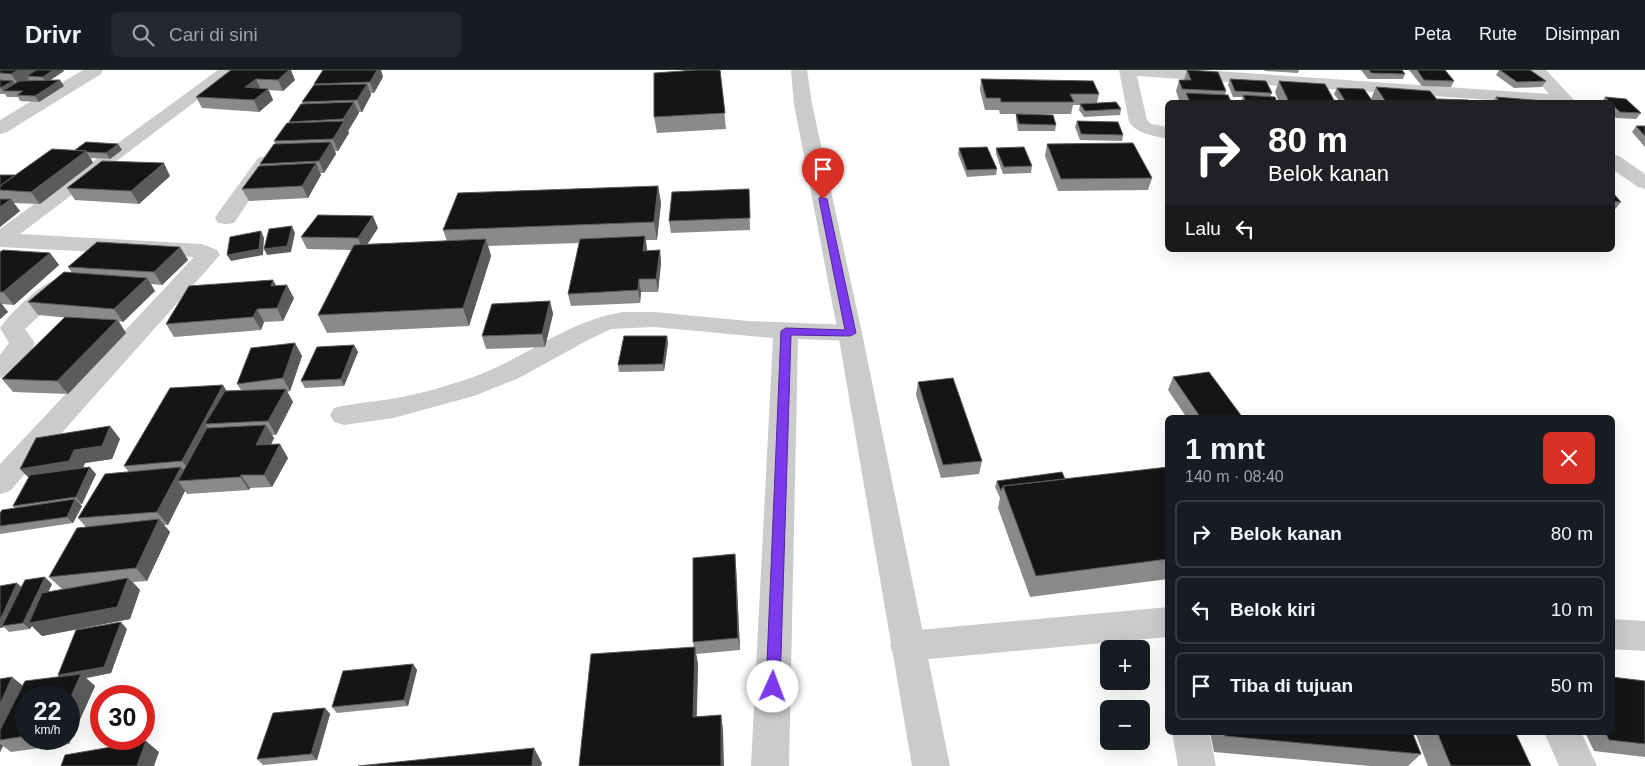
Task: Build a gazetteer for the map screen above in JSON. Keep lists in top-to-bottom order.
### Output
{
  "page": {
    "header": "Drivr",
    "search": "Cari di sini",
    "nav": ["Peta", "Rute", "Disimpan"],
    "turn": ["80 m", "Belok kanan"],
    "then": "Lalu",
    "heading": ["1 mnt", "140 m · 08:40"],
    "list": [
      {
        "name": "Belok kanan",
        "value": "80 m"
      },
      {
        "name": "Belok kiri",
        "value": "10 m"
      },
      {
        "name": "Tiba di tujuan",
        "value": "50 m"
      }
    ],
    "map_buttons": ["+", "−"],
    "speed": "22 km/h",
    "limit": "30"
  }
}
